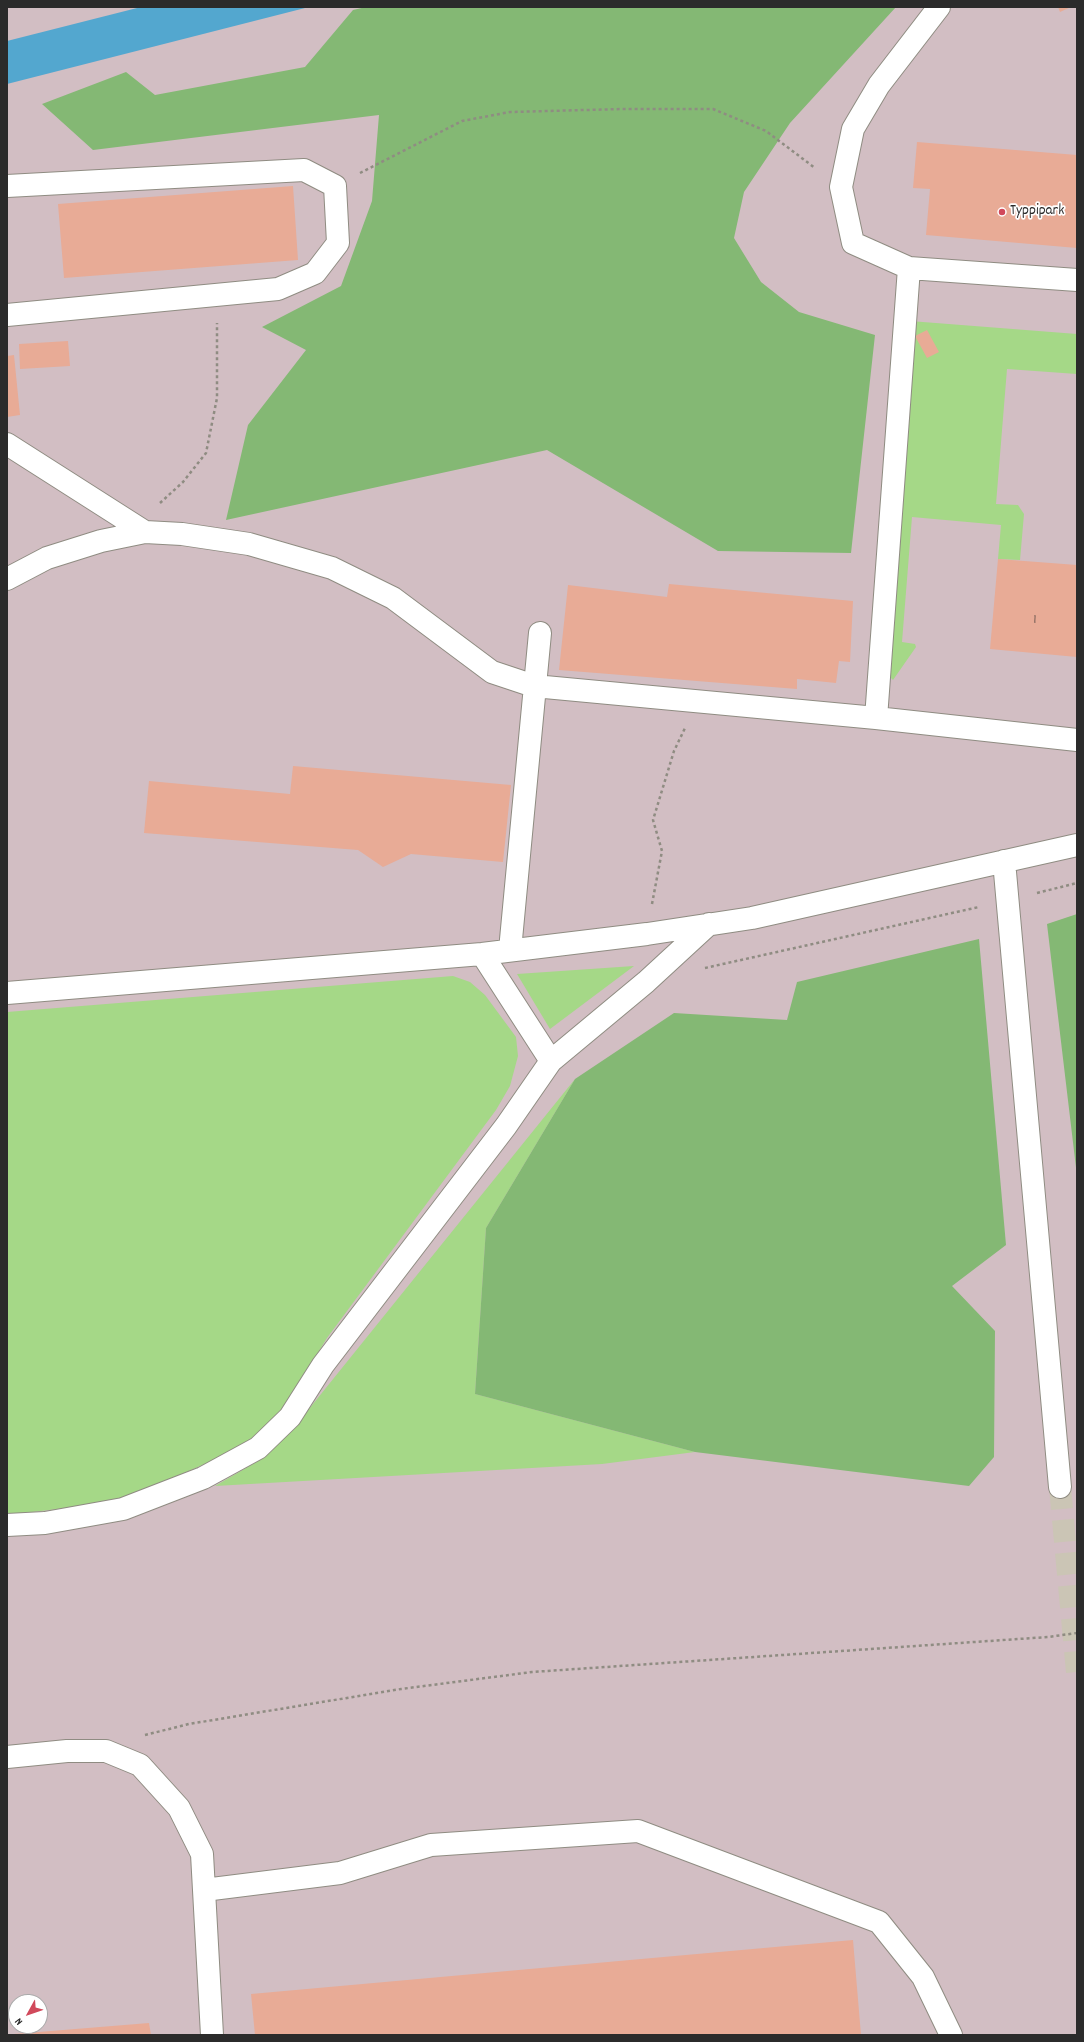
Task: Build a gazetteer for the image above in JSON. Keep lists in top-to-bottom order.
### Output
{
  "places": ["Typpipark"],
  "house_numbers": ["1"],
  "north": "bottom left"
}
